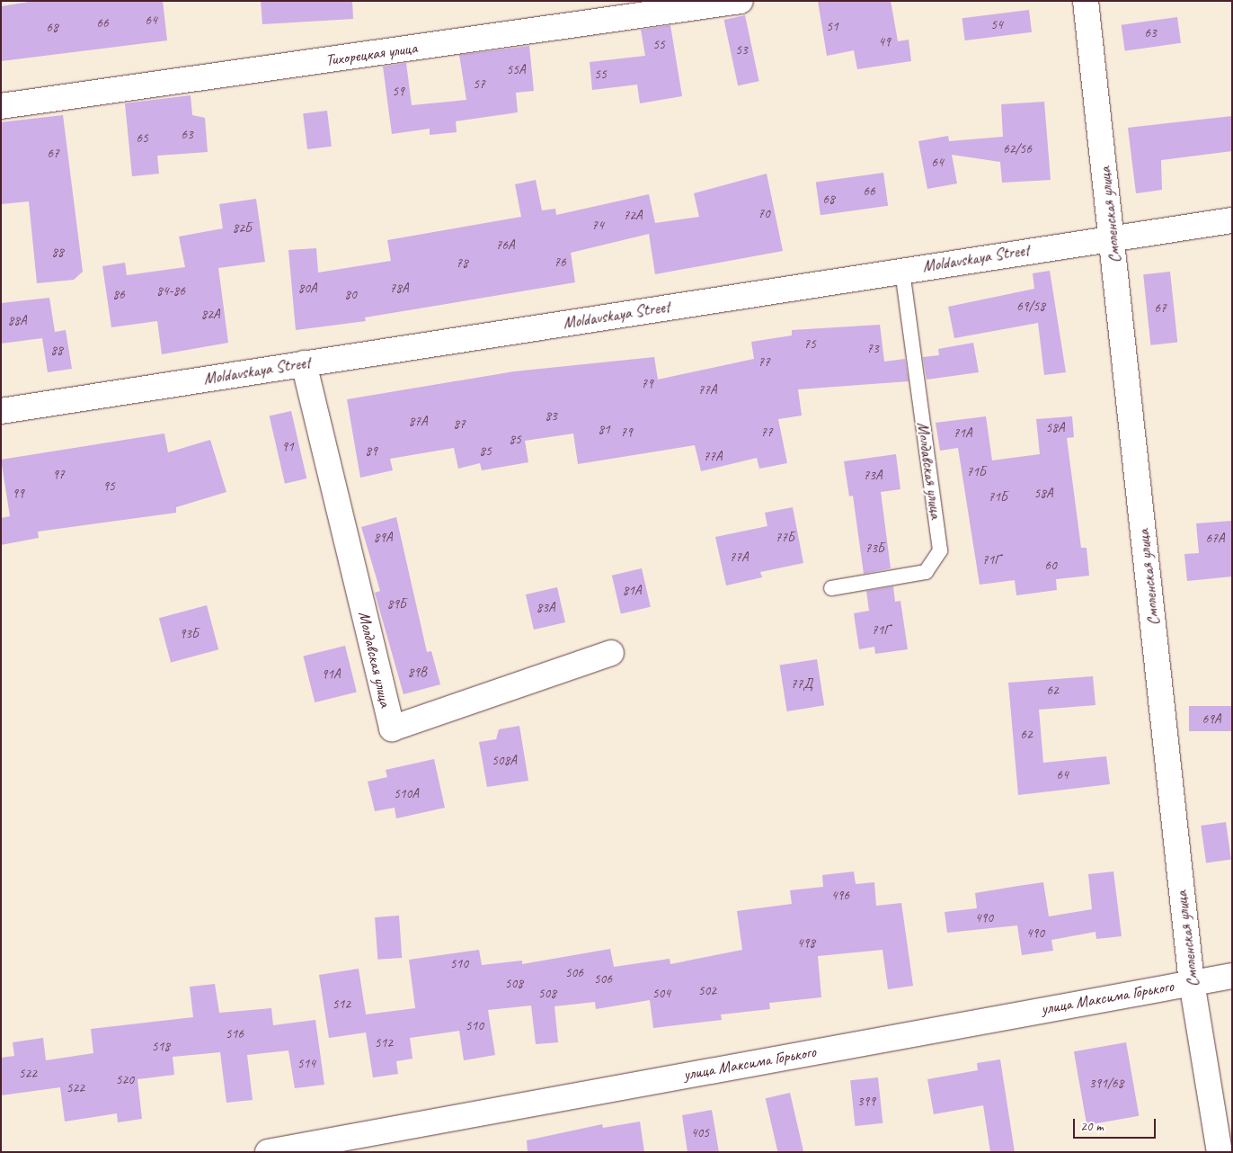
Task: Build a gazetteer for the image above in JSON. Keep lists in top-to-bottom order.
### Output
{
  "streets": {
    "street": [
      "Тихорецкая улица",
      "Смоленская улица",
      "Moldavskaya Street",
      "Молдавская улица",
      "улица Максима Горького"
    ]
  },
  "crossings": [
    ["Смоленская улица", "Moldavskaya Street"],
    ["Смоленская улица", "улица Максима Горького"],
    ["Moldavskaya Street", "Молдавская улица"]
  ],
  "house_numbers": [
    "64",
    "66",
    "54",
    "51",
    "68",
    "63",
    "49",
    "55",
    "53",
    "55А",
    "55",
    "57",
    "59",
    "63",
    "65",
    "62/56",
    "67",
    "64",
    "66",
    "68",
    "70",
    "72А",
    "74",
    "82Б",
    "76А",
    "88",
    "76",
    "78",
    "80А",
    "78А",
    "84-86",
    "86",
    "80",
    "69/58",
    "67",
    "82А",
    "88А",
    "75",
    "73",
    "88",
    "77",
    "79",
    "77А",
    "83",
    "87А",
    "87",
    "58А",
    "81",
    "79",
    "77",
    "71А",
    "85",
    "91",
    "89",
    "85",
    "77А",
    "71Б",
    "97",
    "73А",
    "95",
    "99",
    "58А",
    "71Б",
    "89А",
    "77Б",
    "67А",
    "73Б",
    "77А",
    "71Г",
    "60",
    "81А",
    "89Б",
    "83А",
    "71Г",
    "93Б",
    "89В",
    "91А",
    "77Д",
    "62",
    "69А",
    "62",
    "508А",
    "64",
    "510А",
    "496",
    "490",
    "490",
    "498",
    "510",
    "506",
    "506",
    "508",
    "502",
    "508",
    "504",
    "512",
    "510",
    "516",
    "512",
    "518",
    "514",
    "522",
    "520",
    "391/68",
    "522",
    "399",
    "405"
  ],
  "scale_bar": "20 m"
}
